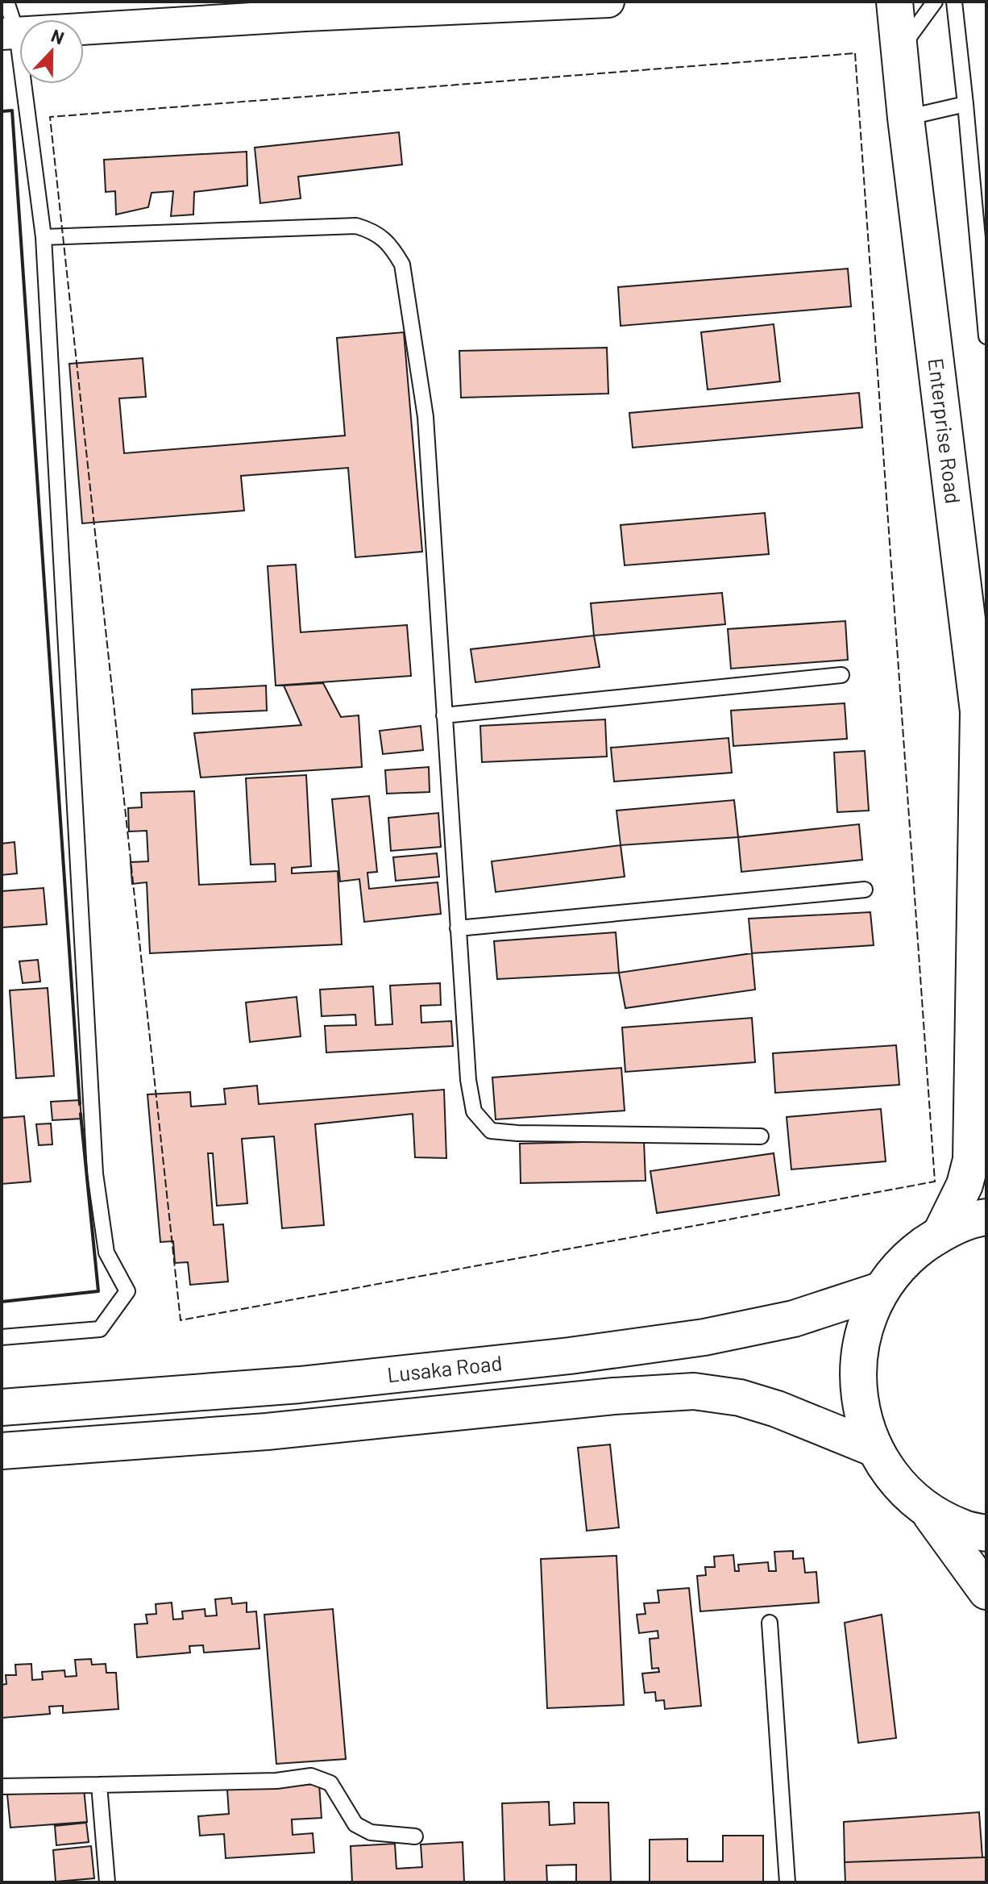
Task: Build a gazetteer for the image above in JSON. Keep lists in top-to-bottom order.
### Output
{
  "streets": {
    "main road": ["Enterprise Road", "Lusaka Road"]
  },
  "north": "top"
}
